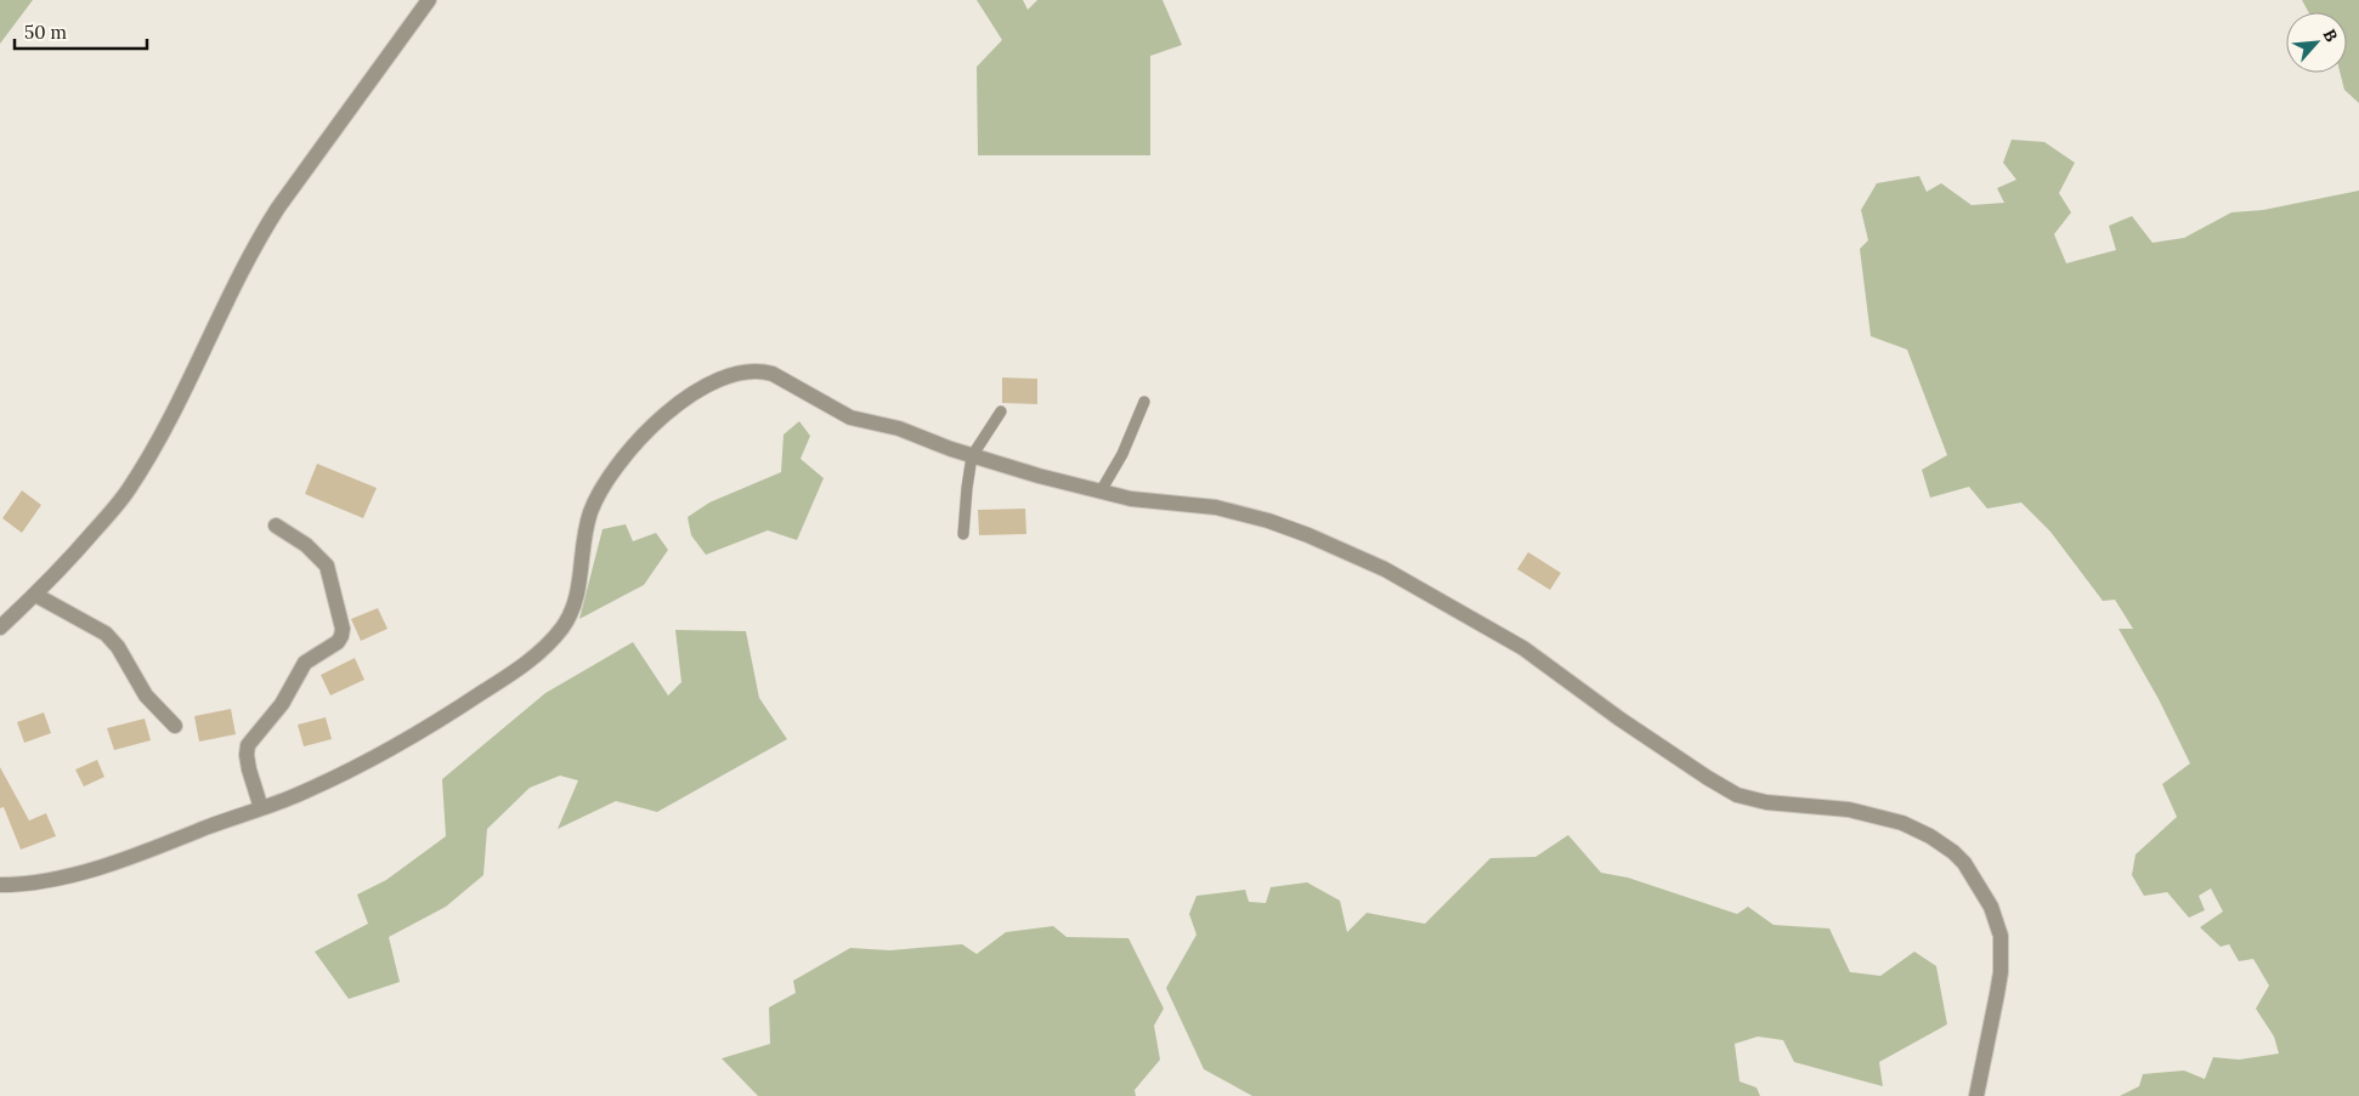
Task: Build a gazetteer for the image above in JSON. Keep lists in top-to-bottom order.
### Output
{
  "scale_bar": "50 m",
  "north": "top right"
}
